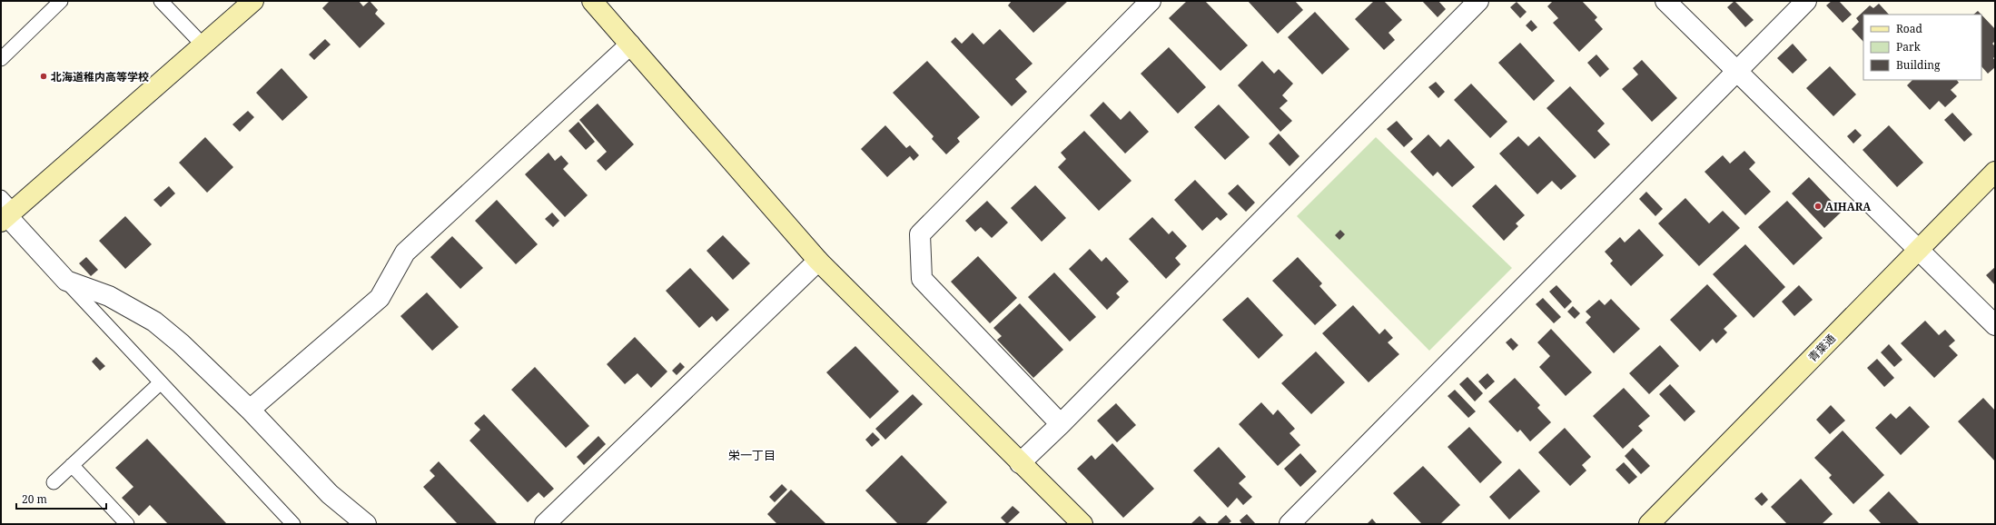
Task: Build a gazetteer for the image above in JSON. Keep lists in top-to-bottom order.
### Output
{
  "streets": {
    "street": ["青葉通"]
  },
  "districts": ["栄一丁目"],
  "places": ["北海道稚内高等学校", "AIHARA"],
  "legend": ["Road", "Park", "Building"],
  "scale_bar": "20 m"
}
